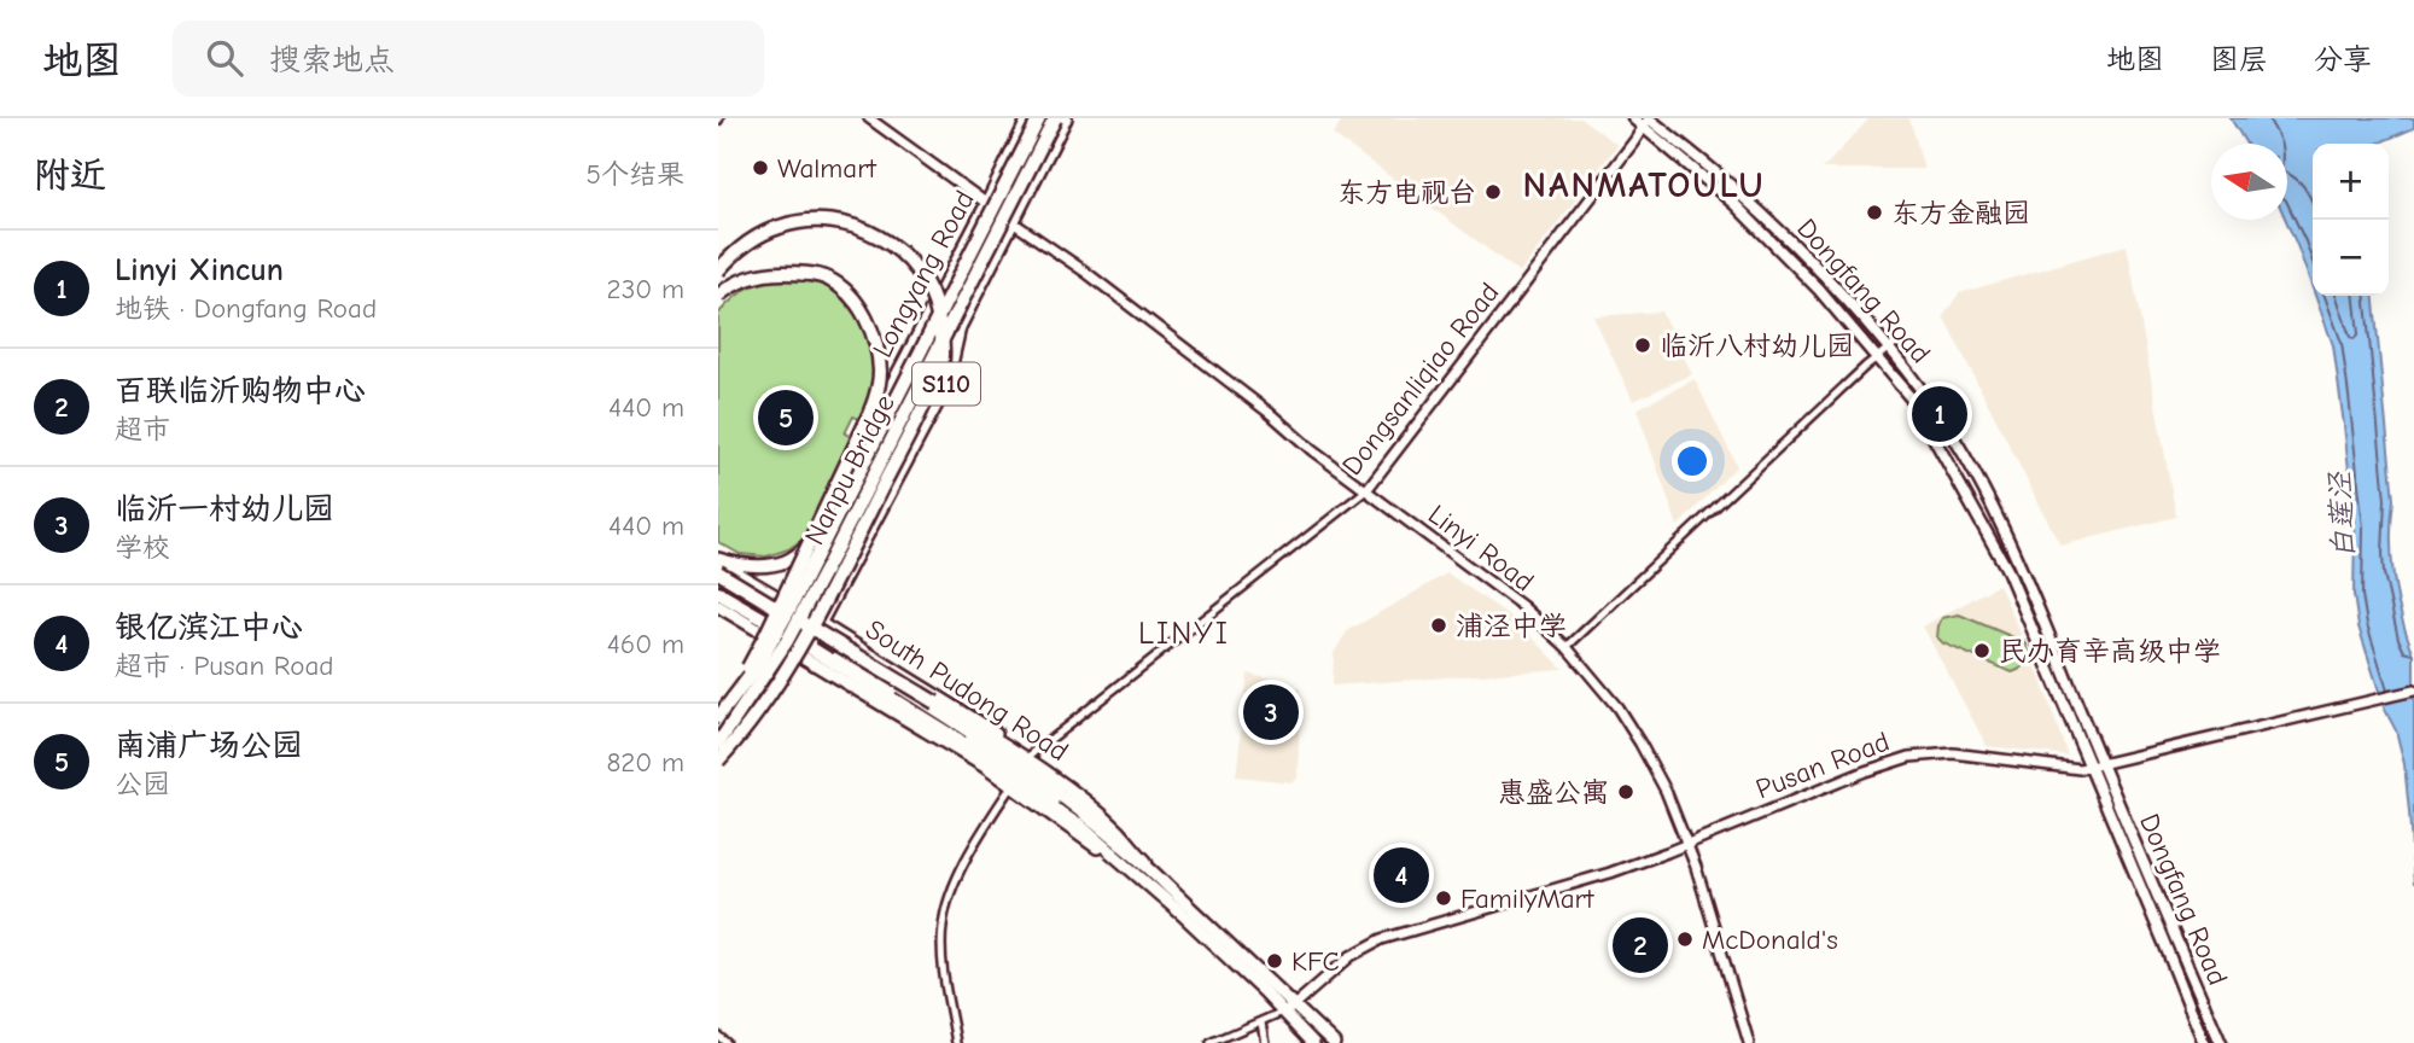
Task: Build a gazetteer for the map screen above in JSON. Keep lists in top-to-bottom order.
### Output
{
  "streets": {
    "highway": ["Nanpu Bridge"],
    "main road": [
      "Longyang Road",
      "Dongfang Road",
      "S110",
      "South Pudong Road"
    ],
    "street": ["Dongsanliqiao Road", "Linyi Road", "Pusan Road"]
  },
  "crossings": [
    ["Longyang Road", "Linyi Road"],
    ["Longyang Road", "South Pudong Road"],
    ["Dongfang Road", "Dongsanliqiao Road"],
    ["Dongfang Road", "Pusan Road"],
    ["Dongsanliqiao Road", "Linyi Road"],
    ["Dongsanliqiao Road", "South Pudong Road"],
    ["Linyi Road", "Pusan Road"],
    ["South Pudong Road", "Pusan Road"]
  ],
  "districts": ["NANMATOULU", "LINYI"],
  "water": ["白莲泾"],
  "places": [
    "Walmart",
    "东方电视台",
    "东方金融园",
    "临沂八村幼儿园",
    "浦泾中学",
    "民办育辛高级中学",
    "惠盛公寓",
    "FamilyMart",
    "McDonald's",
    "KFC"
  ],
  "north": "left",
  "page": {
    "header": "地图",
    "search": "搜索地点",
    "nav": ["地图", "图层", "分享"],
    "heading": ["附近", "5个结果"],
    "map_buttons": ["+", "−"],
    "list": [
      {
        "mark": "1",
        "name": "Linyi Xincun",
        "note": "地铁 · Dongfang Road",
        "value": "230 m"
      },
      {
        "mark": "2",
        "name": "百联临沂购物中心",
        "note": "超市",
        "value": "440 m"
      },
      {
        "mark": "3",
        "name": "临沂一村幼儿园",
        "note": "学校",
        "value": "440 m"
      },
      {
        "mark": "4",
        "name": "银亿滨江中心",
        "note": "超市 · Pusan Road",
        "value": "460 m"
      },
      {
        "mark": "5",
        "name": "南浦广场公园",
        "note": "公园",
        "value": "820 m"
      }
    ],
    "pins": [
      "1",
      "5",
      "3",
      "4",
      "2"
    ]
  }
}
